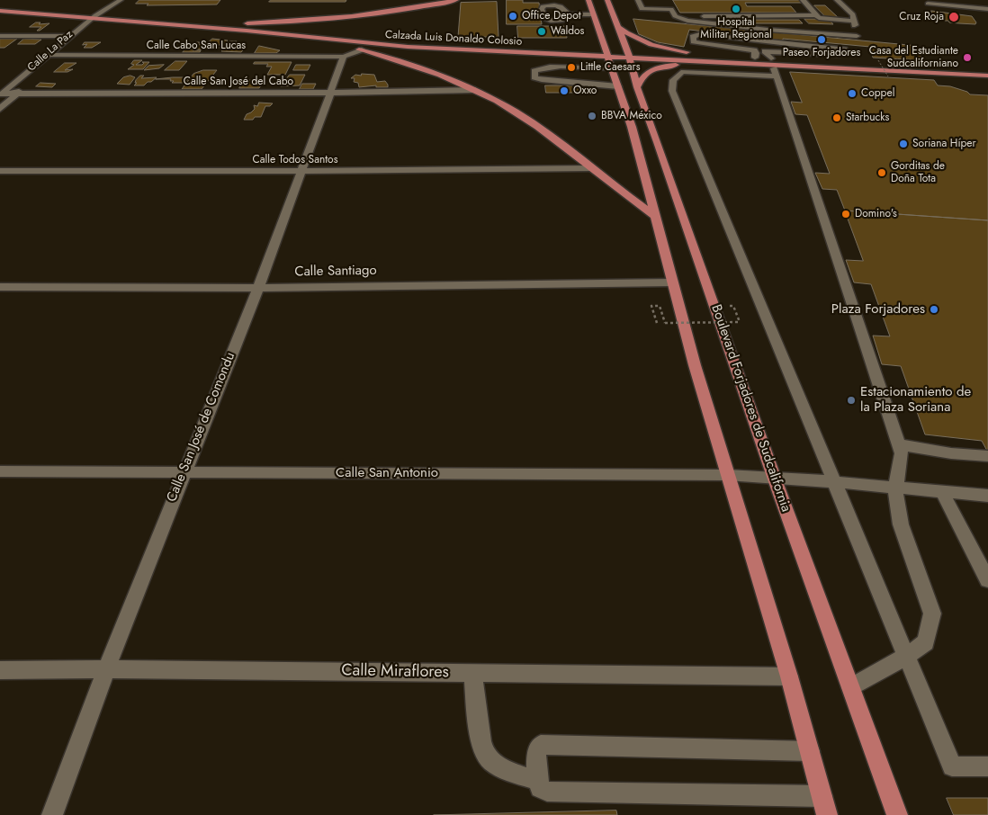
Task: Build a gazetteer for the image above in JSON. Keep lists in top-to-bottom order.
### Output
{
  "streets": {
    "main road": ["Calzada Luis Donaldo Colosio", "Boulevard Forjadores de Sudcalifornia"],
    "street": [
      "Calle Cabo San Lucas",
      "Calle La Paz",
      "Calle San José del Cabo",
      "Calle Todos Santos",
      "Calle Santiago",
      "Calle San José de Comondu",
      "Calle San Antonio",
      "Calle Miraflores"
    ]
  },
  "crossings": [
    ["Calzada Luis Donaldo Colosio", "Calle La Paz"],
    ["Calzada Luis Donaldo Colosio", "Boulevard Forjadores de Sudcalifornia"],
    ["Calle Cabo San Lucas", "Calle La Paz"],
    ["Calle Cabo San Lucas", "Calle San José de Comondu"],
    ["Calle La Paz", "Calle San José del Cabo"],
    ["Calle San José del Cabo", "Calle San José de Comondu"],
    ["Calle Todos Santos", "Calle San José de Comondu"],
    ["Calle Santiago", "Boulevard Forjadores de Sudcalifornia"],
    ["Calle Santiago", "Calle San José de Comondu"],
    ["Boulevard Forjadores de Sudcalifornia", "Calle San Antonio"],
    ["Boulevard Forjadores de Sudcalifornia", "Calle Miraflores"],
    ["Calle San José de Comondu", "Calle San Antonio"],
    ["Calle San José de Comondu", "Calle Miraflores"]
  ],
  "places": [
    "Hospital Militar Regional",
    "Office Depot",
    "Cruz Roja",
    "Waldos",
    "Paseo Forjadores",
    "Casa del Estudiante Sudcaliforniano",
    "Little Caesars",
    "Oxxo",
    "Coppel",
    "BBVA México",
    "Starbucks",
    "Soriana Híper",
    "Gorditas de Doña Tota",
    "Domino's",
    "Plaza Forjadores",
    "Estacionamiento de la Plaza Soriana"
  ]
}
